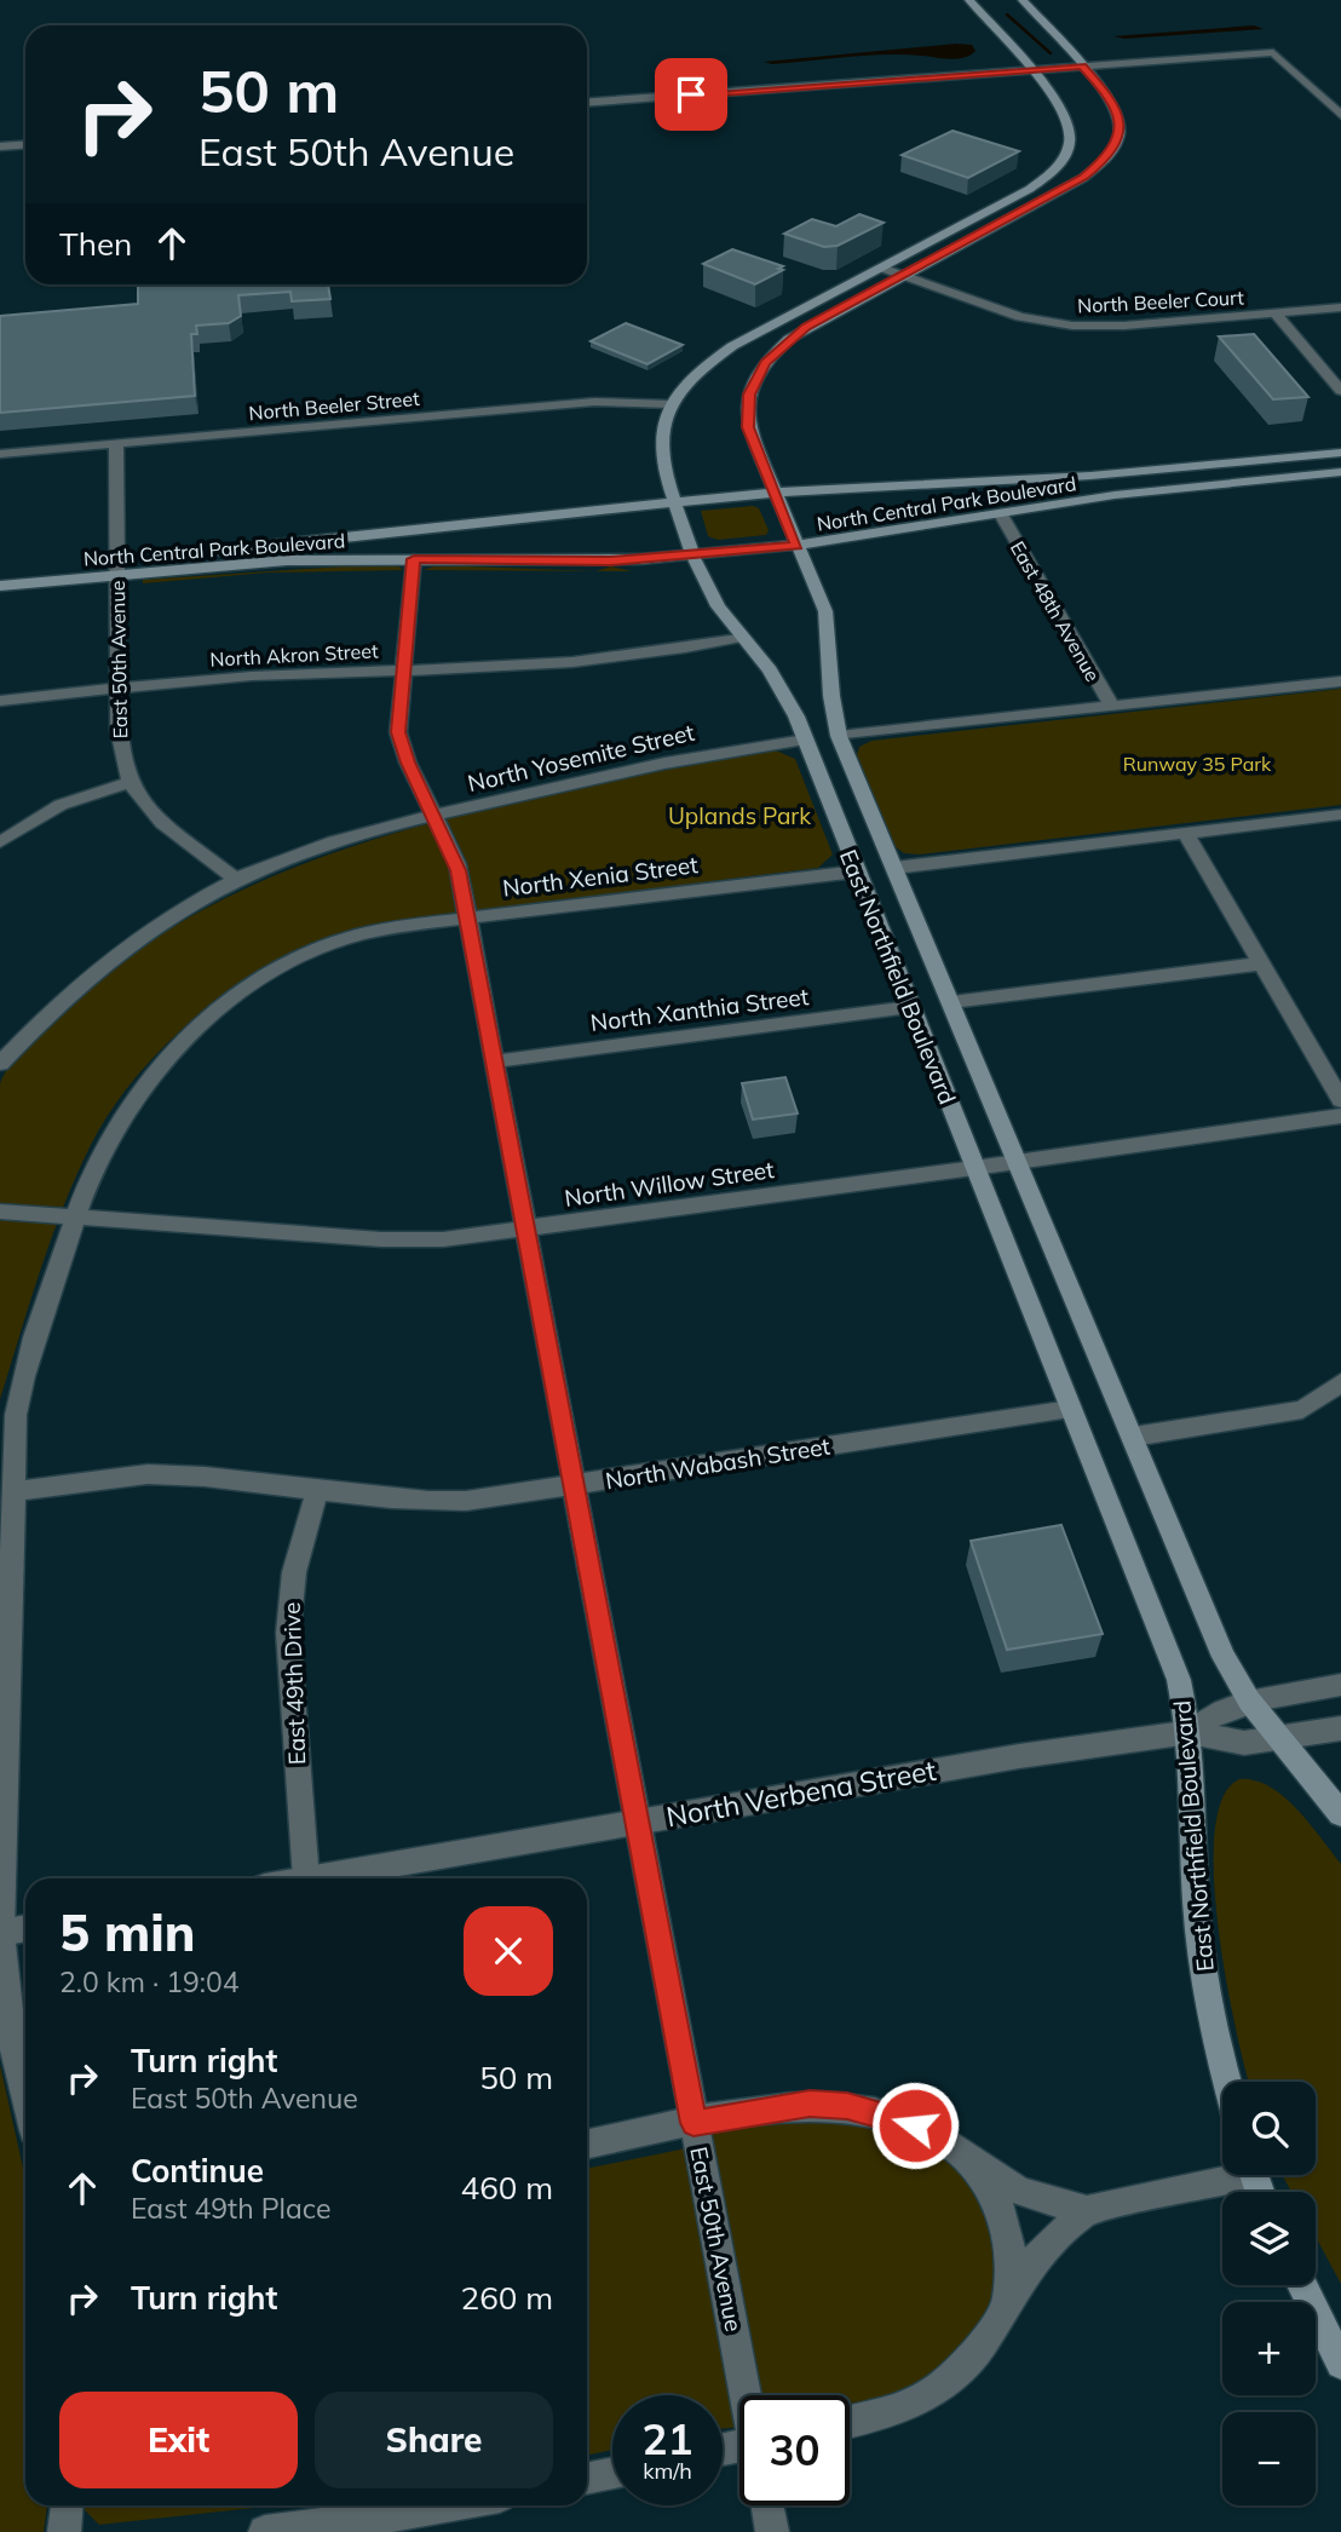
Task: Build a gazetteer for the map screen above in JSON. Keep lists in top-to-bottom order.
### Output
{
  "streets": {
    "main road": ["North Central Park Boulevard", "East Northfield Boulevard"],
    "street": [
      "North Beeler Court",
      "North Beeler Street",
      "East 48th Avenue",
      "North Akron Street",
      "East 50th Avenue",
      "North Yosemite Street",
      "North Xenia Street",
      "North Xanthia Street",
      "North Willow Street",
      "North Wabash Street",
      "East 49th Drive",
      "North Verbena Street"
    ]
  },
  "crossings": [
    ["North Beeler Court", "East Northfield Boulevard"],
    ["North Beeler Street", "East 50th Avenue"],
    ["North Beeler Street", "East Northfield Boulevard"],
    ["North Central Park Boulevard", "East 48th Avenue"],
    ["North Central Park Boulevard", "East 50th Avenue"],
    ["North Central Park Boulevard", "East Northfield Boulevard"],
    ["North Akron Street", "East 50th Avenue"],
    ["North Akron Street", "East Northfield Boulevard"],
    ["East 50th Avenue", "North Yosemite Street"],
    ["East 50th Avenue", "North Xenia Street"],
    ["East 50th Avenue", "North Xanthia Street"],
    ["East 50th Avenue", "North Willow Street"],
    ["East 50th Avenue", "North Wabash Street"],
    ["East 50th Avenue", "North Verbena Street"],
    ["North Yosemite Street", "East Northfield Boulevard"],
    ["North Xenia Street", "East Northfield Boulevard"],
    ["North Xenia Street", "North Willow Street"],
    ["East Northfield Boulevard", "North Xanthia Street"],
    ["East Northfield Boulevard", "North Willow Street"],
    ["East Northfield Boulevard", "North Wabash Street"],
    ["East Northfield Boulevard", "North Verbena Street"],
    ["North Wabash Street", "East 49th Drive"]
  ],
  "parks": ["Runway 35 Park", "Uplands Park"],
  "page": {
    "turn": ["50 m", "East 50th Avenue"],
    "then": "Then",
    "heading": ["5 min", "2.0 km · 19:04"],
    "list": [
      {
        "name": "Turn right",
        "note": "East 50th Avenue",
        "value": "50 m"
      },
      {
        "name": "Continue",
        "note": "East 49th Place",
        "value": "460 m"
      },
      {
        "name": "Turn right",
        "value": "260 m"
      }
    ],
    "map_buttons": ["+", "−"],
    "buttons": ["Exit", "Share"],
    "speed": "21 km/h",
    "limit": "30"
  }
}
